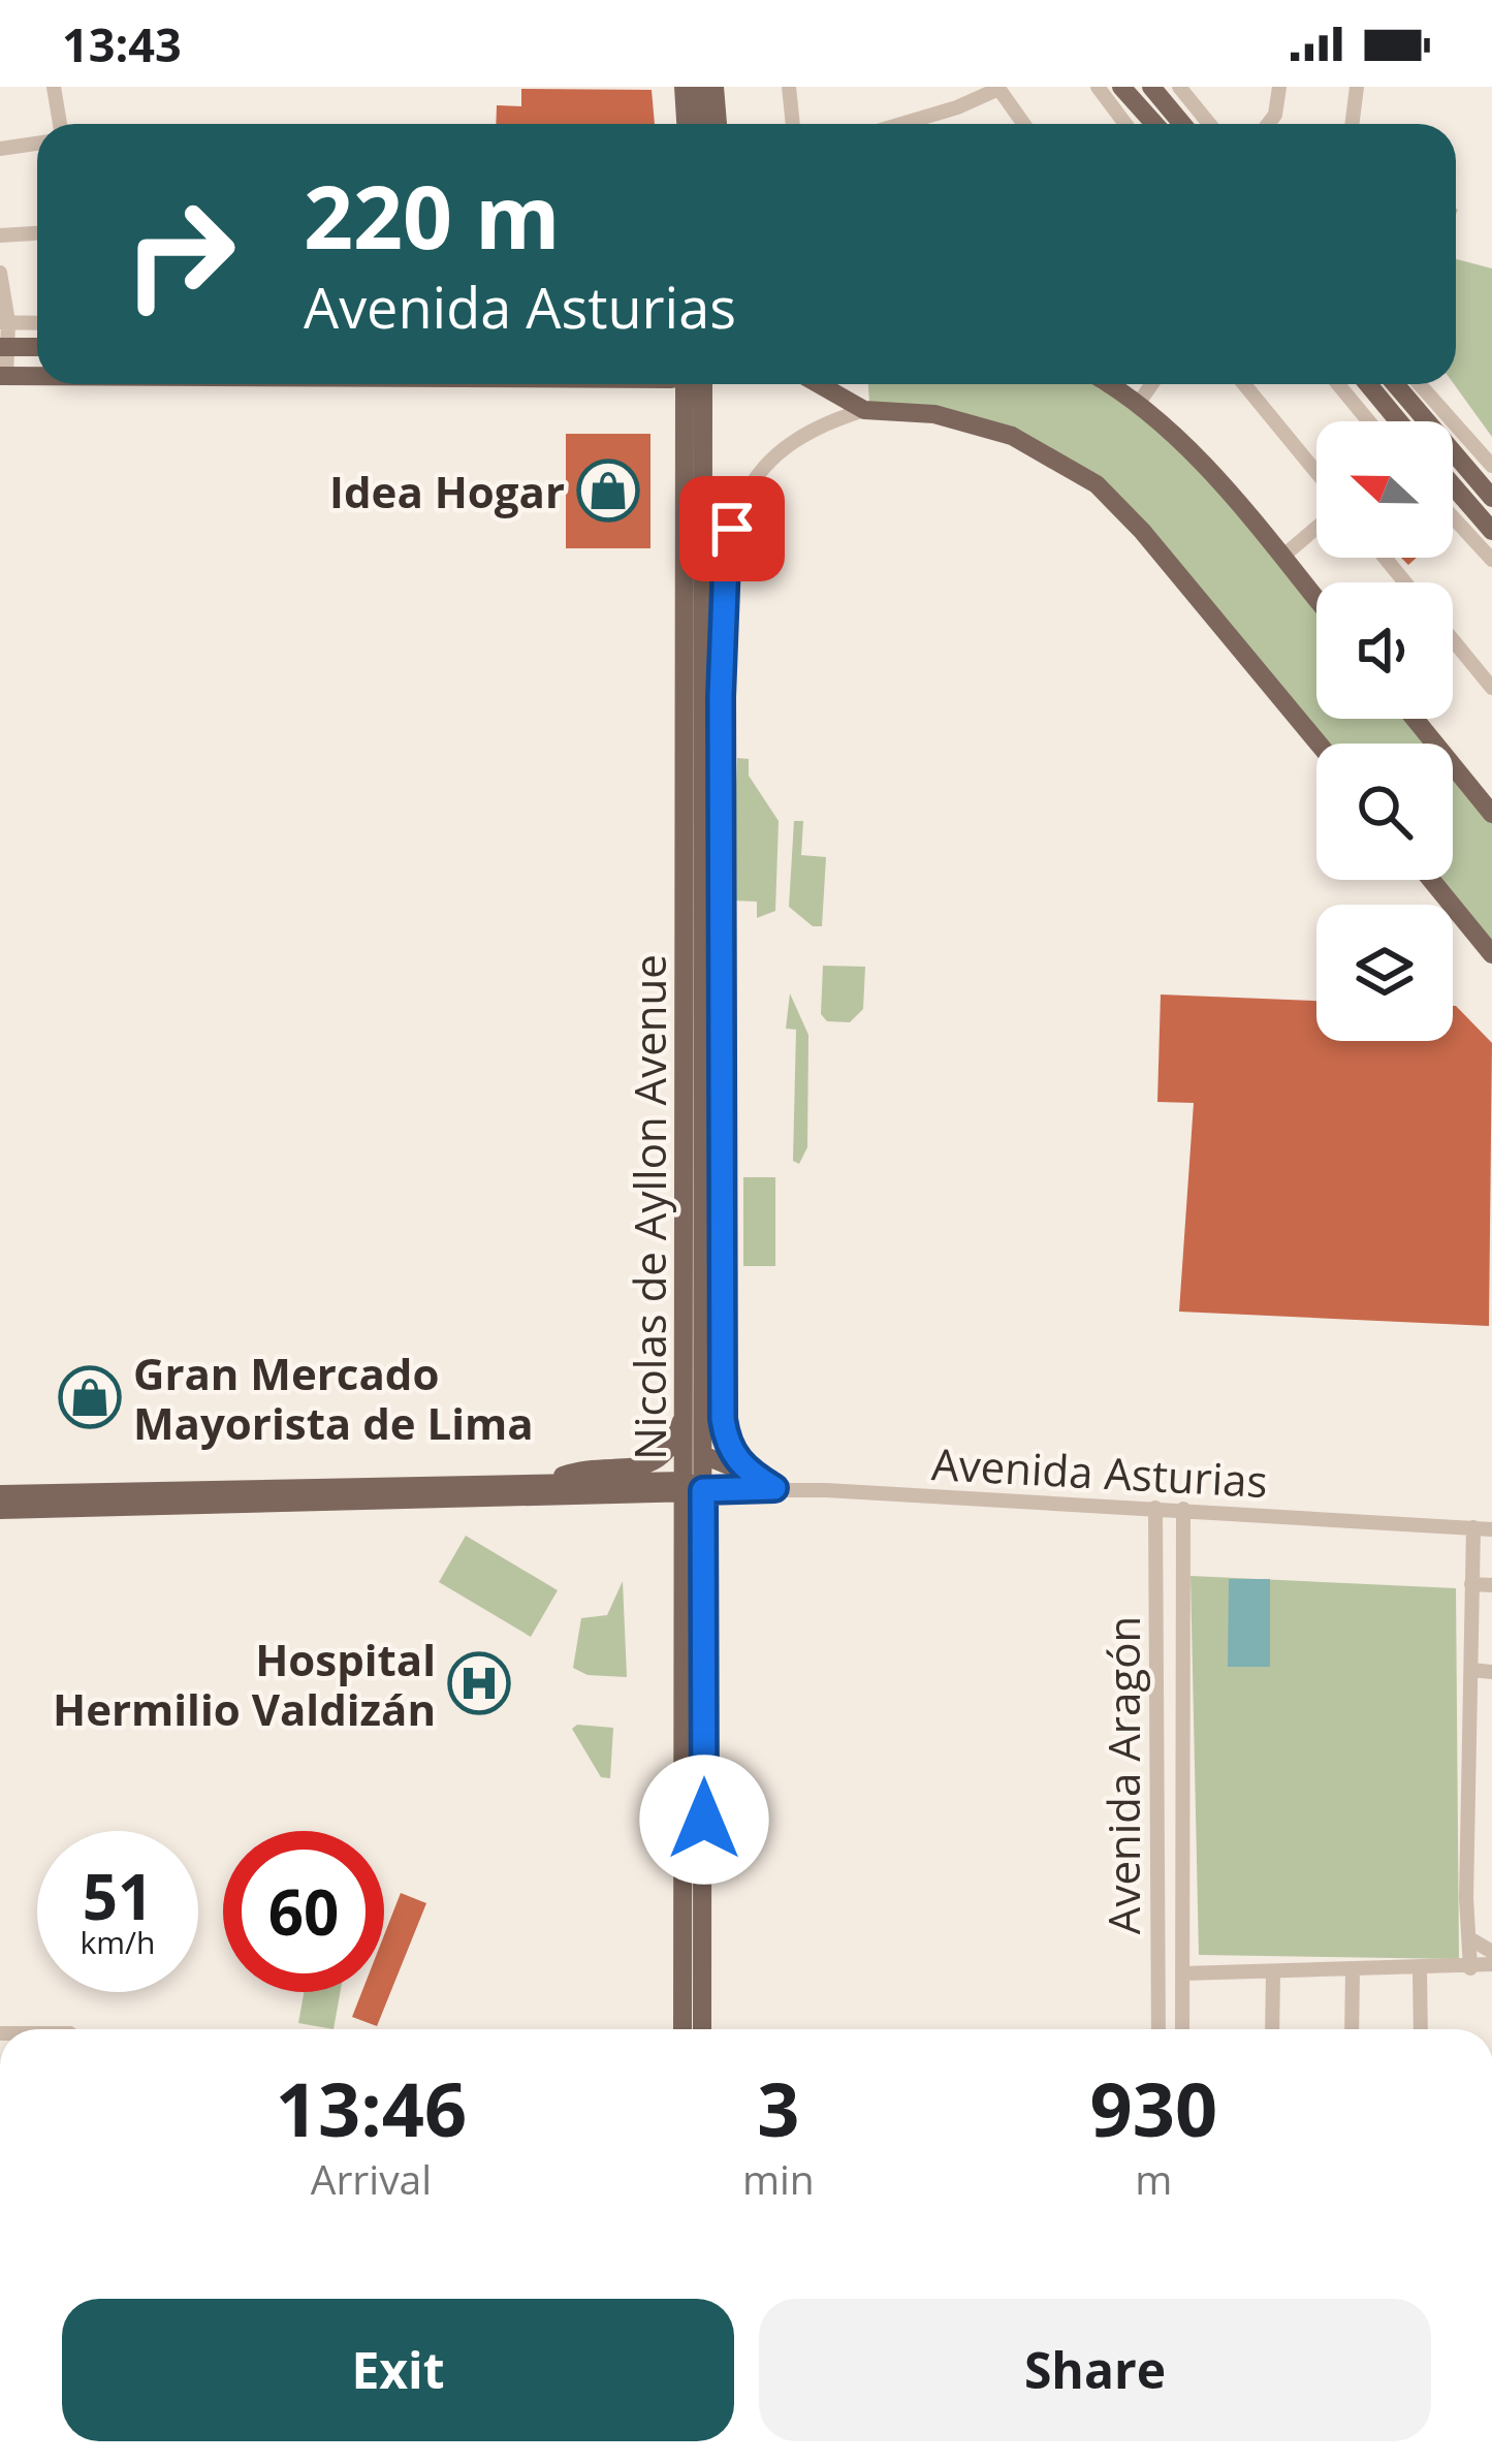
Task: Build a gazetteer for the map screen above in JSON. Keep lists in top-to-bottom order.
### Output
{
  "streets": {
    "main road": ["Nicolas de Ayllon Avenue"],
    "street": ["Avenida Asturias", "Avenida Aragón"]
  },
  "crossings": [
    ["Nicolas de Ayllon Avenue", "Avenida Asturias"],
    ["Avenida Asturias", "Avenida Aragón"]
  ],
  "places": {
    "shop": ["Idea Hogar", "Gran Mercado Mayorista de Lima"],
    "hospital": ["Hospital Hermilio Valdizán"]
  },
  "north": "left",
  "page": {
    "status": "13:43",
    "turn": ["220 m", "Avenida Asturias"],
    "speed": "51 km/h",
    "limit": "60",
    "eta": [
      "13:46",
      "Arrival",
      "3",
      "min",
      "930",
      "m"
    ],
    "buttons": ["Exit", "Share"]
  }
}
